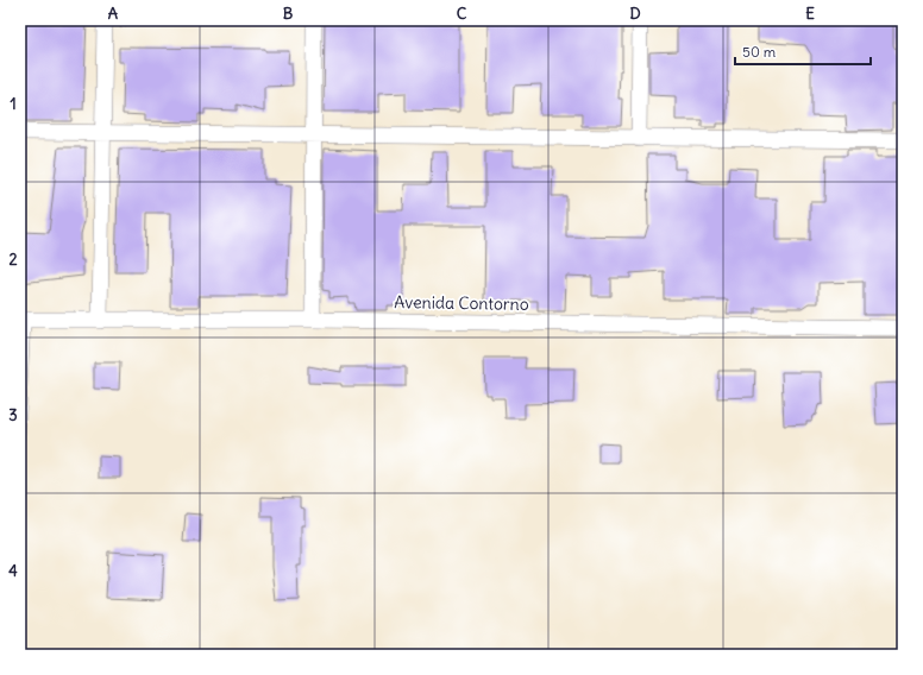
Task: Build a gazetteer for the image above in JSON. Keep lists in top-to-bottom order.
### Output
{
  "streets": {
    "street": ["Avenida Contorno"]
  },
  "scale_bar": "50 m",
  "grid": {
    "columns": [
      "A",
      "B",
      "C",
      "D",
      "E"
    ],
    "rows": [
      "1",
      "2",
      "3",
      "4"
    ]
  }
}
